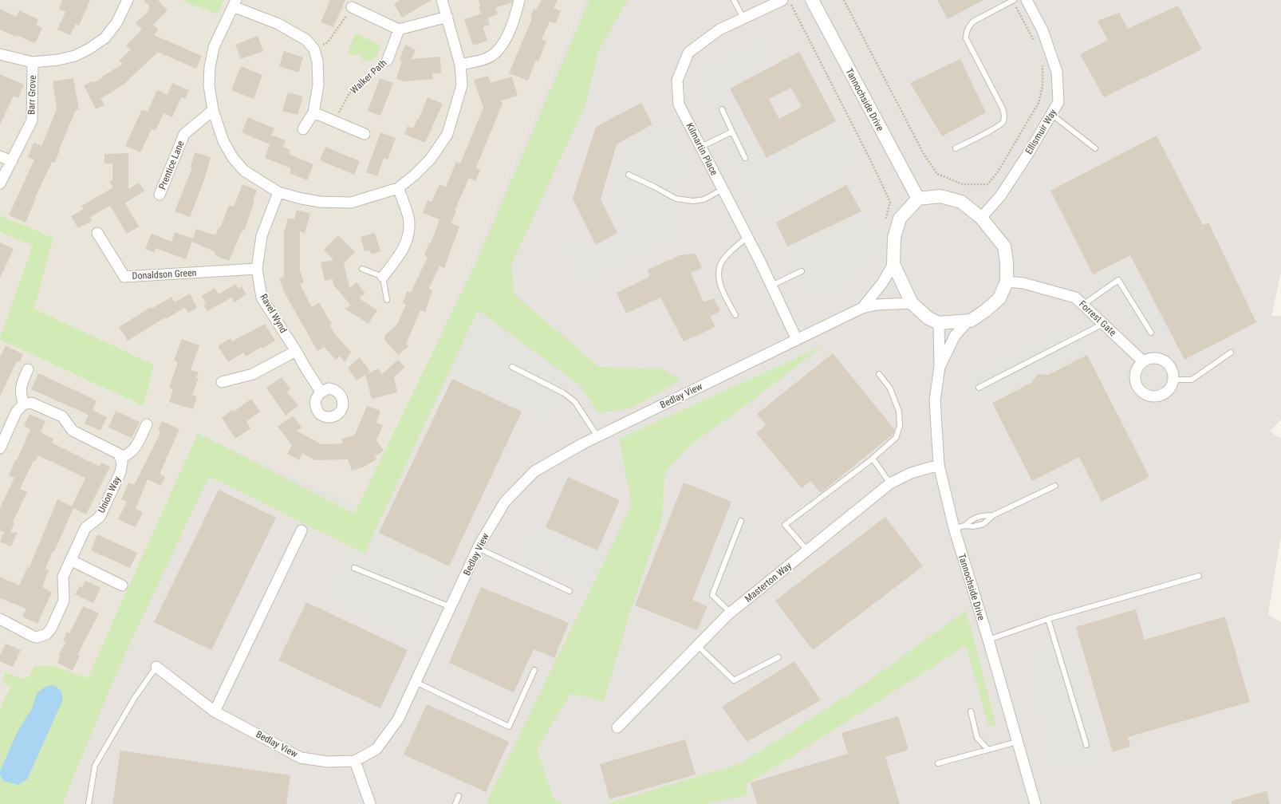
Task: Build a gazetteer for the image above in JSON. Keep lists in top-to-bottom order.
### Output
{
  "streets": {
    "street": [
      "Walker Path",
      "Barr Grove",
      "Tannochside Drive",
      "Ellismuir Way",
      "Kilmartin Place",
      "Prentice Lane",
      "Donaldson Green",
      "Ravel Wynd",
      "Forrest Gate",
      "Bedlay View",
      "Union Way",
      "Masterton Way"
    ]
  },
  "crossings": [
    ["Tannochside Drive", "Ellismuir Way"],
    ["Tannochside Drive", "Forrest Gate"],
    ["Tannochside Drive", "Masterton Way"],
    ["Kilmartin Place", "Bedlay View"],
    ["Donaldson Green", "Ravel Wynd"]
  ]
}
